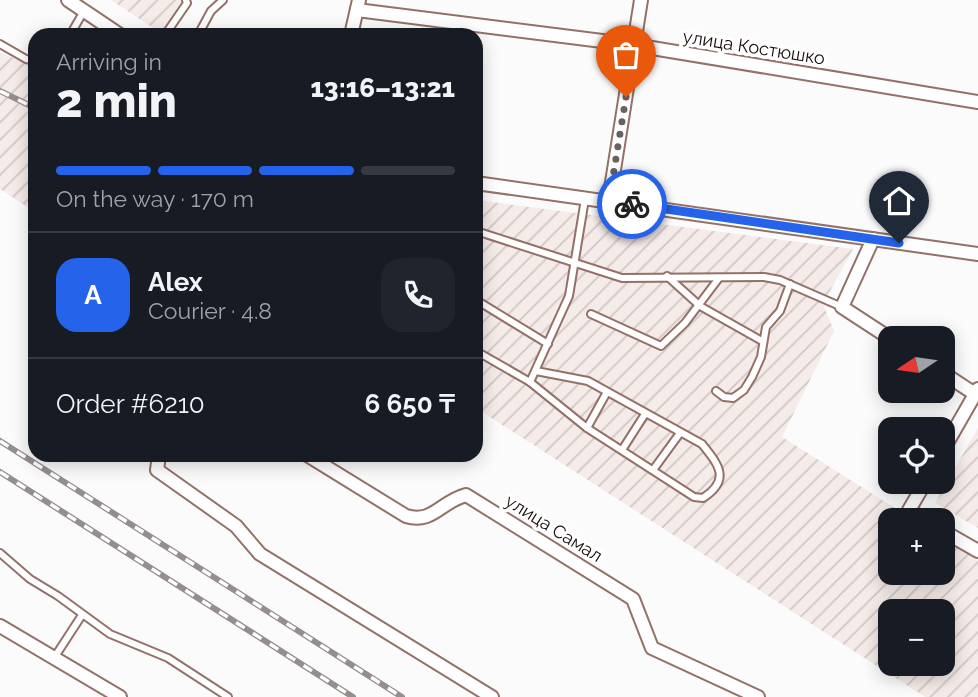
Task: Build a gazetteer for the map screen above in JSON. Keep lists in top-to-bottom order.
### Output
{
  "streets": {
    "street": ["улица Костюшко", "улица Самал"]
  },
  "north": "left",
  "page": {
    "heading": ["2 min", "Arriving in", "13:16–13:21"],
    "panel": [
      "Alex",
      "Courier · 4.8",
      "Order #6210",
      "6 650 ₸"
    ],
    "bar": "On the way · 170 m",
    "round": "A",
    "map_buttons": ["+", "−"]
  }
}
